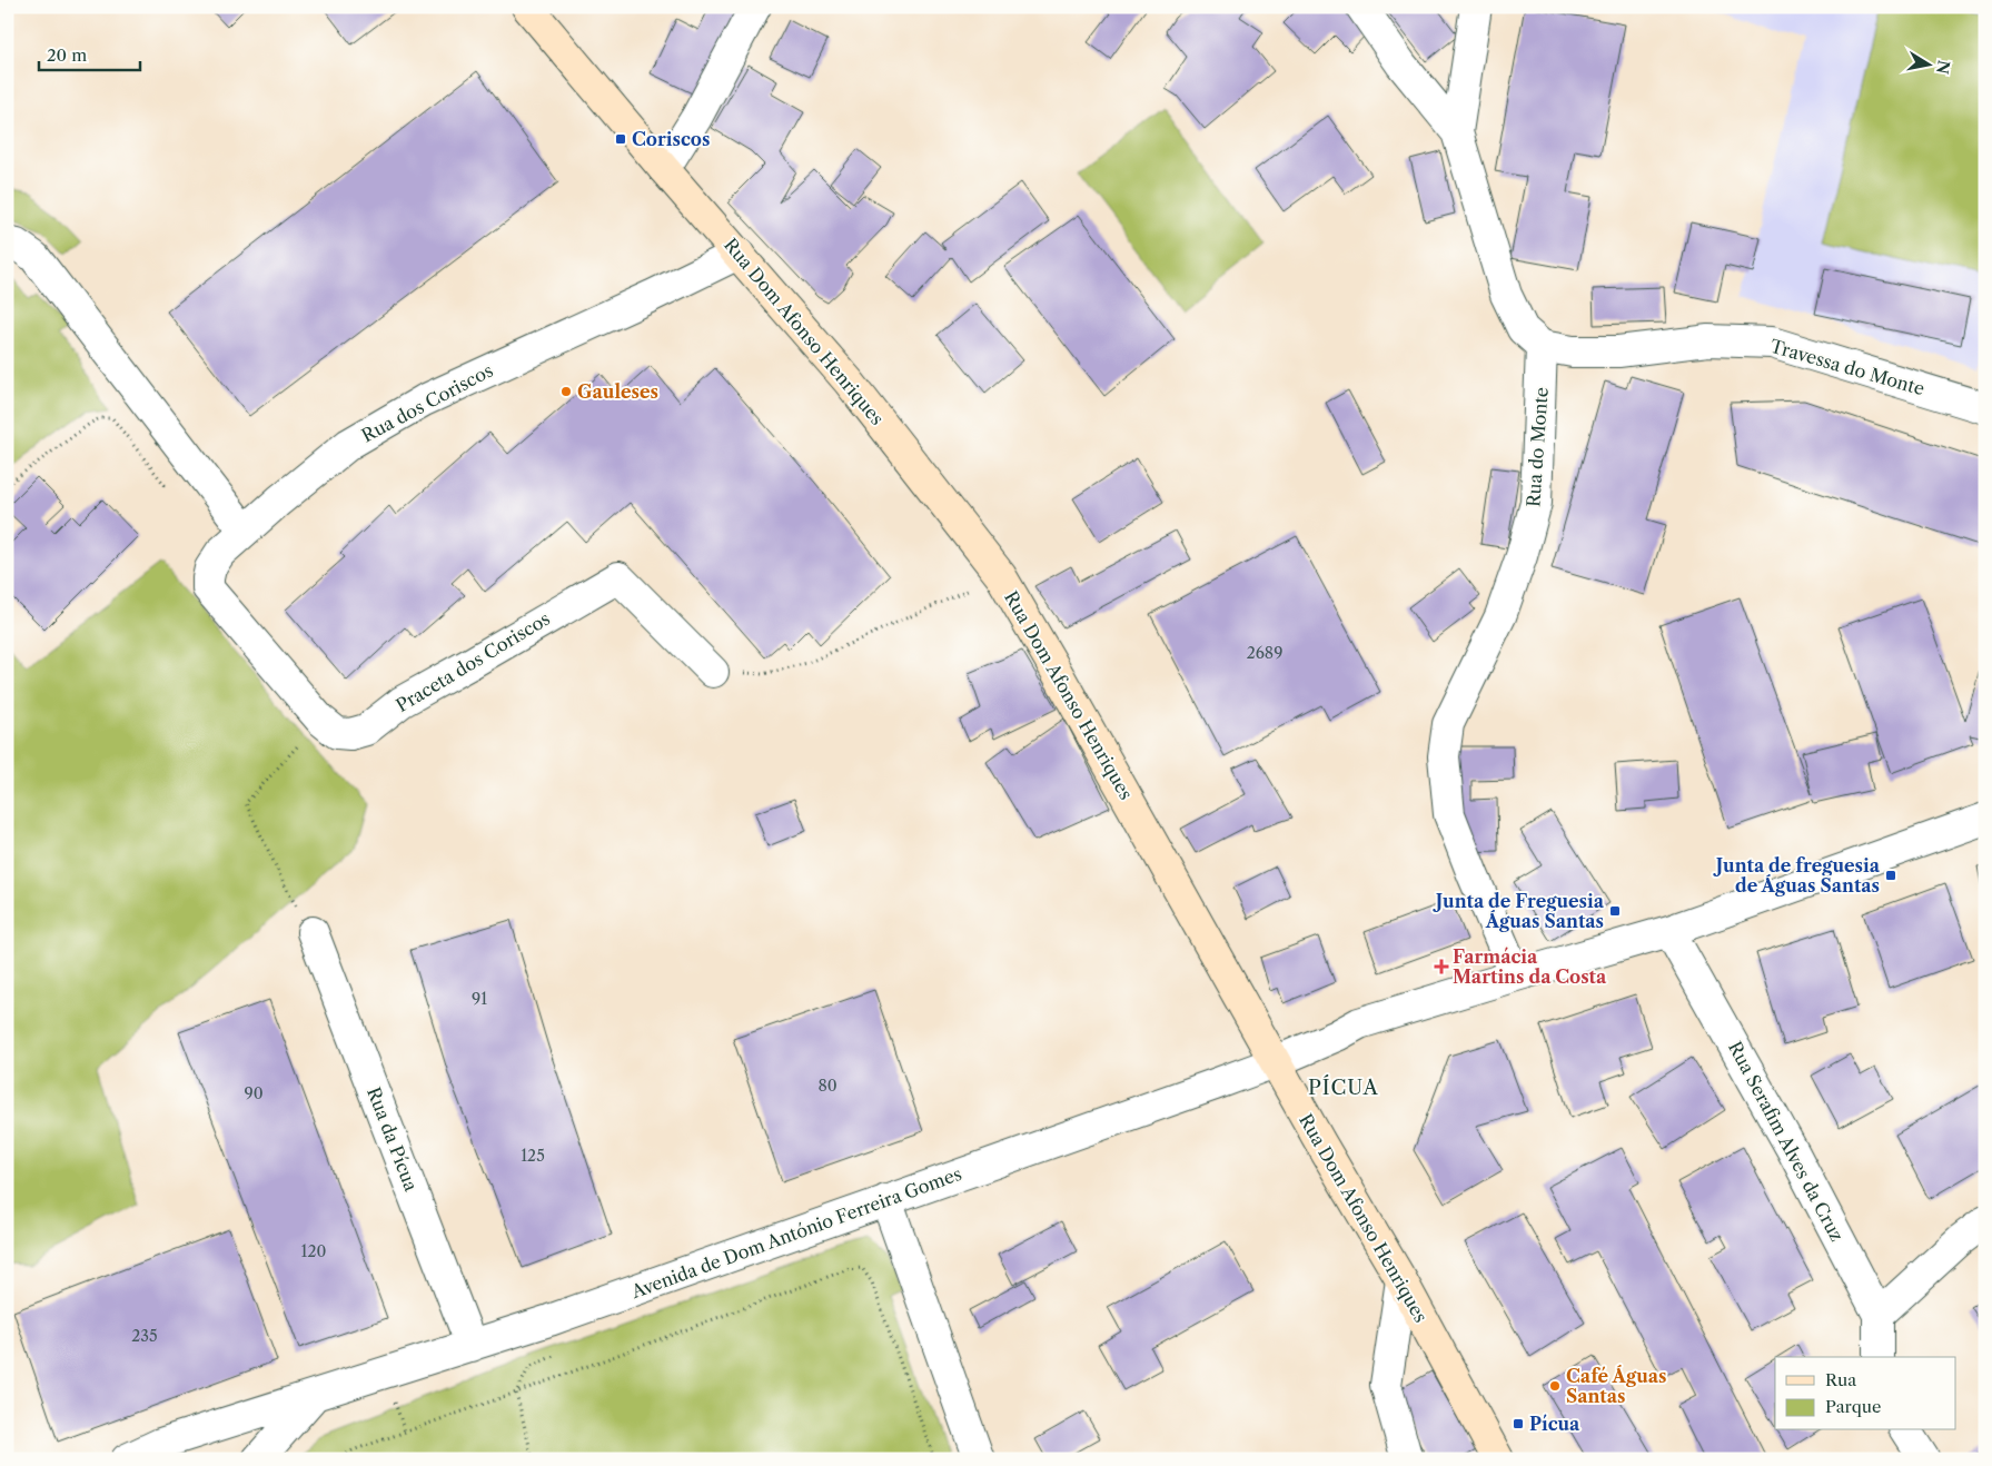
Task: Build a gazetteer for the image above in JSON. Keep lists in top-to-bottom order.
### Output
{
  "streets": {
    "main road": ["Rua Dom Afonso Henriques"],
    "street": [
      "Travessa do Monte",
      "Rua dos Coriscos",
      "Rua do Monte",
      "Praceta dos Coriscos",
      "Rua da Pícua",
      "Rua Serafim Alves da Cruz",
      "Avenida de Dom António Ferreira Gomes"
    ]
  },
  "crossings": [
    ["Rua Dom Afonso Henriques", "Rua dos Coriscos"],
    ["Rua Dom Afonso Henriques", "Avenida de Dom António Ferreira Gomes"],
    ["Travessa do Monte", "Rua do Monte"],
    ["Rua dos Coriscos", "Praceta dos Coriscos"],
    ["Rua do Monte", "Avenida de Dom António Ferreira Gomes"],
    ["Rua da Pícua", "Avenida de Dom António Ferreira Gomes"],
    ["Rua Serafim Alves da Cruz", "Avenida de Dom António Ferreira Gomes"]
  ],
  "districts": ["PÍCUA"],
  "places": {
    "transit": [
      "Coriscos",
      "Junta de freguesia de Águas Santas",
      "Junta de Freguesia Águas Santas",
      "Pícua"
    ],
    "other": ["Gauleses", "Café Águas Santas"],
    "health": ["Farmácia Martins da Costa"]
  },
  "house_numbers": [
    "2689",
    "91",
    "80",
    "90",
    "125",
    "120",
    "235"
  ],
  "legend": ["Rua", "Parque"],
  "scale_bar": "20 m",
  "north": "right"
}
